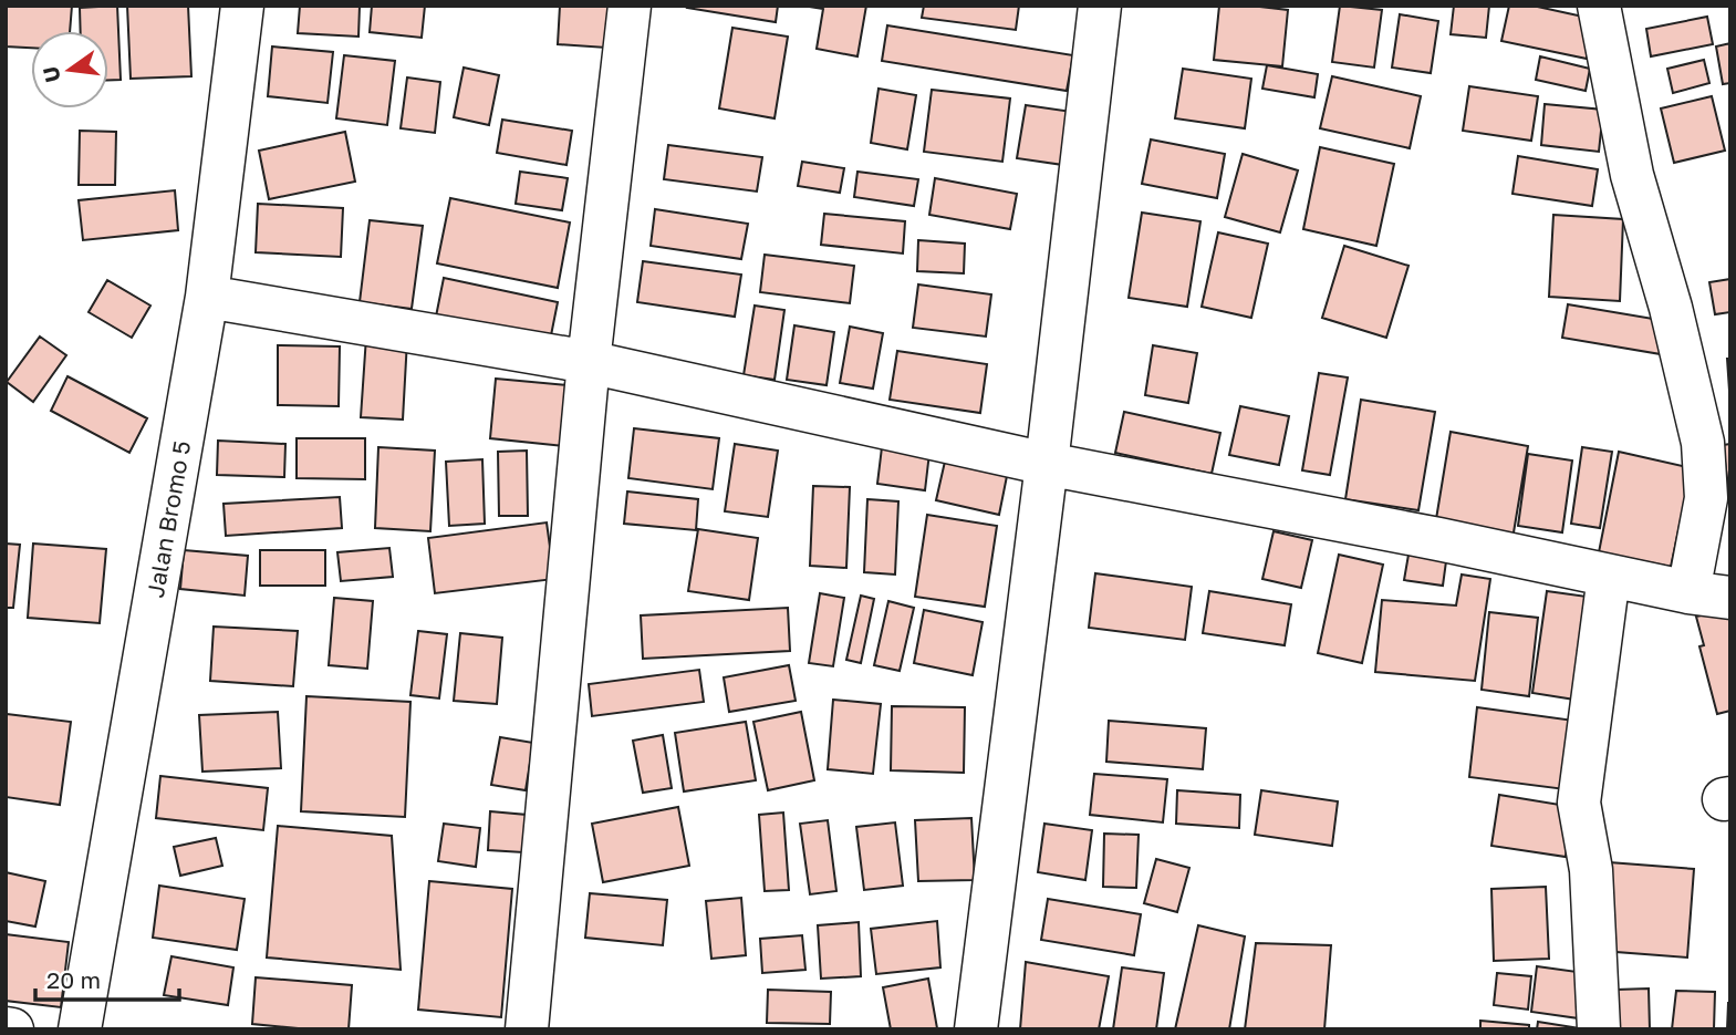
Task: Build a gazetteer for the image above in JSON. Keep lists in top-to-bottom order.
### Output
{
  "streets": {
    "street": ["Jalan Bromo 5"]
  },
  "scale_bar": "20 m",
  "north": "left"
}
